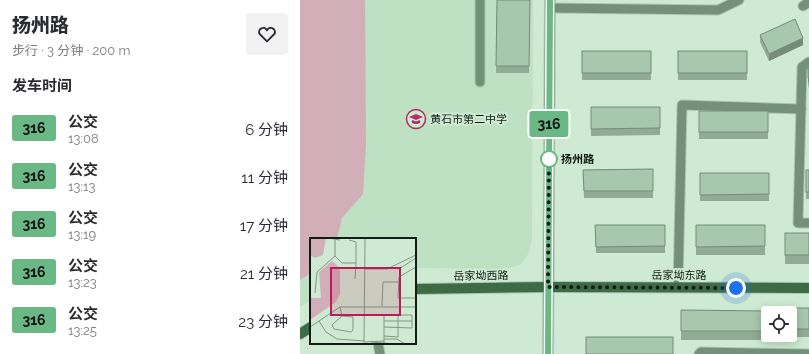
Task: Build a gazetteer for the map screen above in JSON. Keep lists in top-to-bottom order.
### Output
{
  "streets": {
    "main road": ["岳家坳东路", "岳家坳西路"]
  },
  "crossings": [
    ["岳家坳东路", "岳家坳西路"]
  ],
  "places": {
    "school or university": ["黄石市第二中学"],
    "other": ["扬州路"]
  },
  "lines": ["bus line 316"],
  "page": {
    "heading": [
      ["扬州路", "步行 · 3 分钟 · 200 m"],
      "发车时间"
    ],
    "on_map": "316",
    "list": [
      {
        "mark": "316",
        "name": "公交",
        "note": "13:08",
        "value": "6 分钟"
      },
      {
        "mark": "316",
        "name": "公交",
        "note": "13:13",
        "value": "11 分钟"
      },
      {
        "mark": "316",
        "name": "公交",
        "note": "13:19",
        "value": "17 分钟"
      },
      {
        "mark": "316",
        "name": "公交",
        "note": "13:23",
        "value": "21 分钟"
      },
      {
        "mark": "316",
        "name": "公交",
        "note": "13:25",
        "value": "23 分钟"
      }
    ]
  }
}
